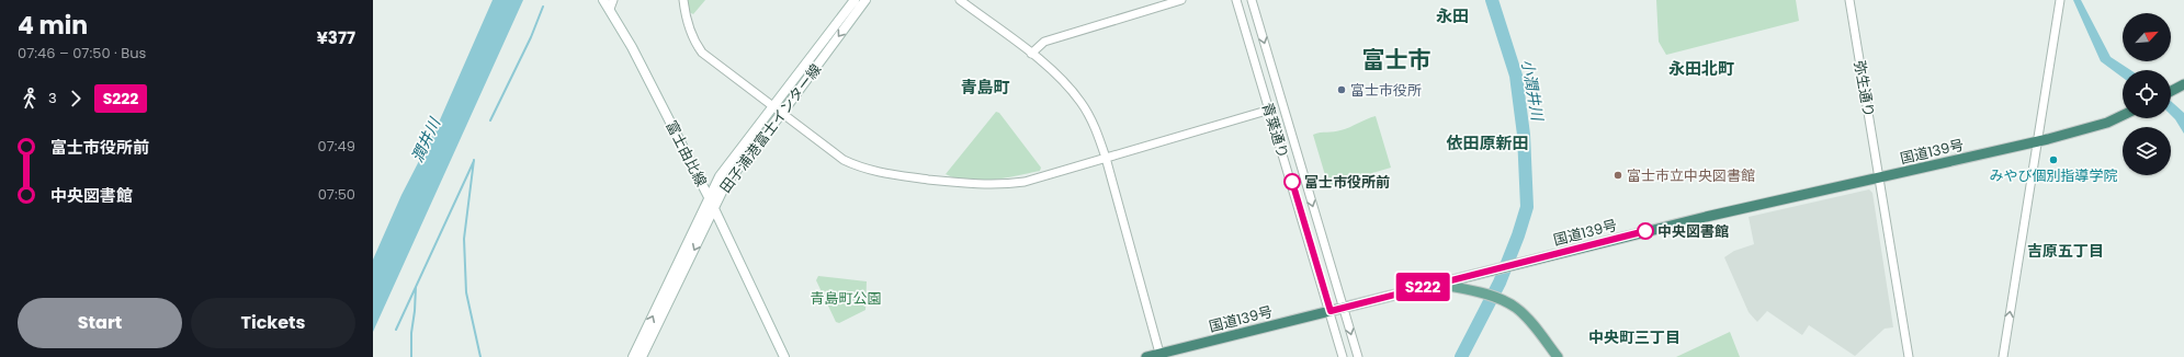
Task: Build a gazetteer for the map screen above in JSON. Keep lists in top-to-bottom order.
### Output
{
  "streets": {
    "highway": ["国道139号"],
    "main road": ["田子浦港富士インター線", "富士由比線"],
    "street": ["弥生通り", "青葉通り"]
  },
  "crossings": [
    ["弥生通り", "国道139号"],
    ["田子浦港富士インター線", "富士由比線"],
    ["青葉通り", "国道139号"]
  ],
  "districts": [
    "永田",
    "富士市",
    "永田北町",
    "青島町",
    "依田原新田",
    "吉原五丁目",
    "中央町三丁目"
  ],
  "water": ["小潤井川", "潤井川"],
  "parks": ["青島町公園"],
  "places": [
    "富士市役所",
    "みやび個別指導学院",
    "富士市立中央図書館",
    "富士市役所前",
    "中央図書館"
  ],
  "lines": ["bus line S222"],
  "north": "top right",
  "page": {
    "heading": ["4 min", "07:46 – 07:50 · Bus", "¥377"],
    "on_map": "S222",
    "legs": ["3", "S222"],
    "list": [
      {
        "name": "富士市役所前",
        "value": "07:49"
      },
      {
        "name": "中央図書館",
        "value": "07:50"
      }
    ],
    "buttons": ["Start", "Tickets"]
  }
}
